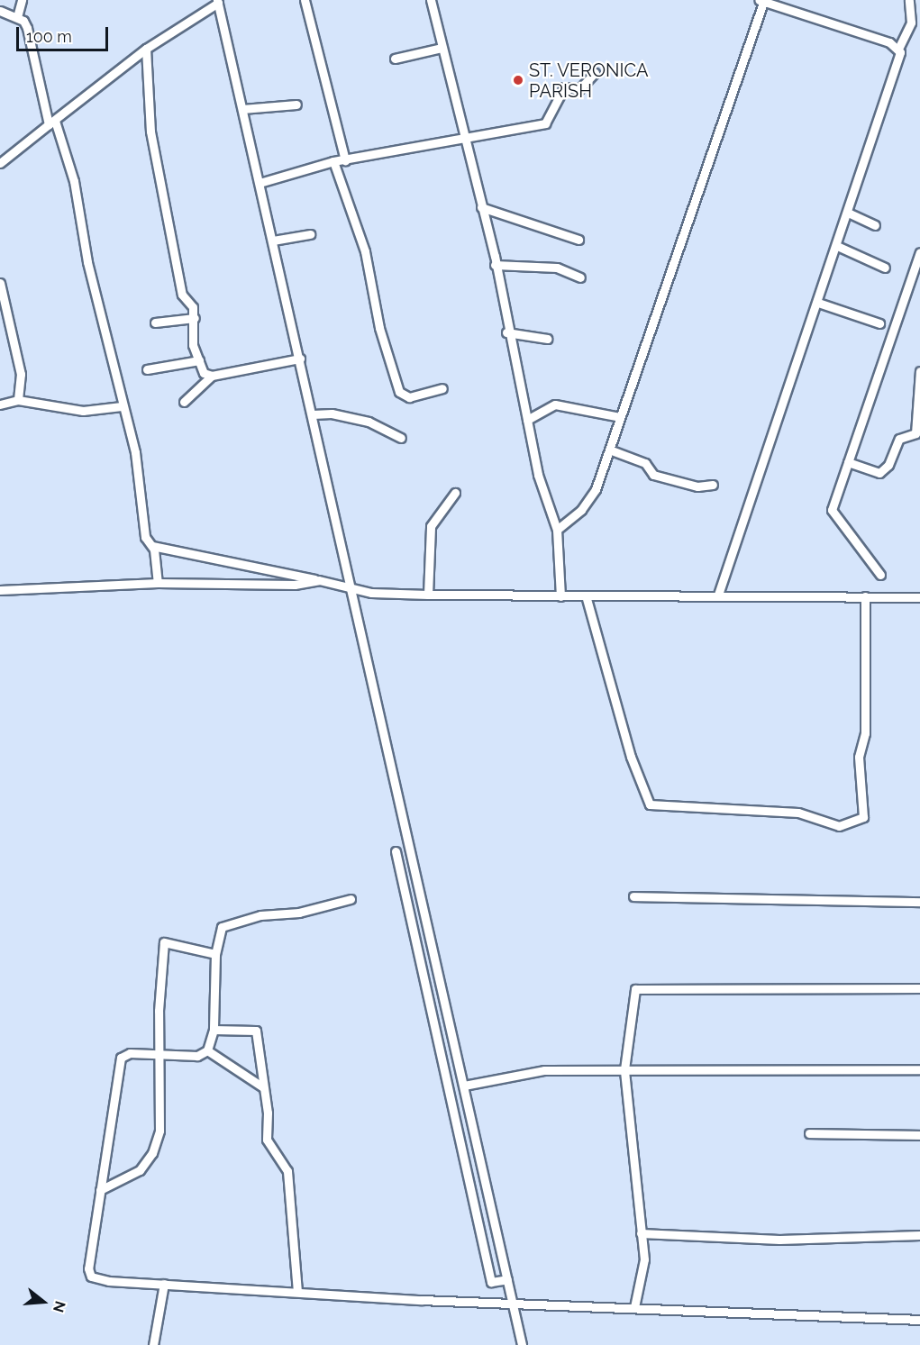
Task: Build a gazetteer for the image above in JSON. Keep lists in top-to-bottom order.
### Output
{
  "places": ["ST. VERONICA PARISH"],
  "scale_bar": "100 m",
  "north": "right"
}
